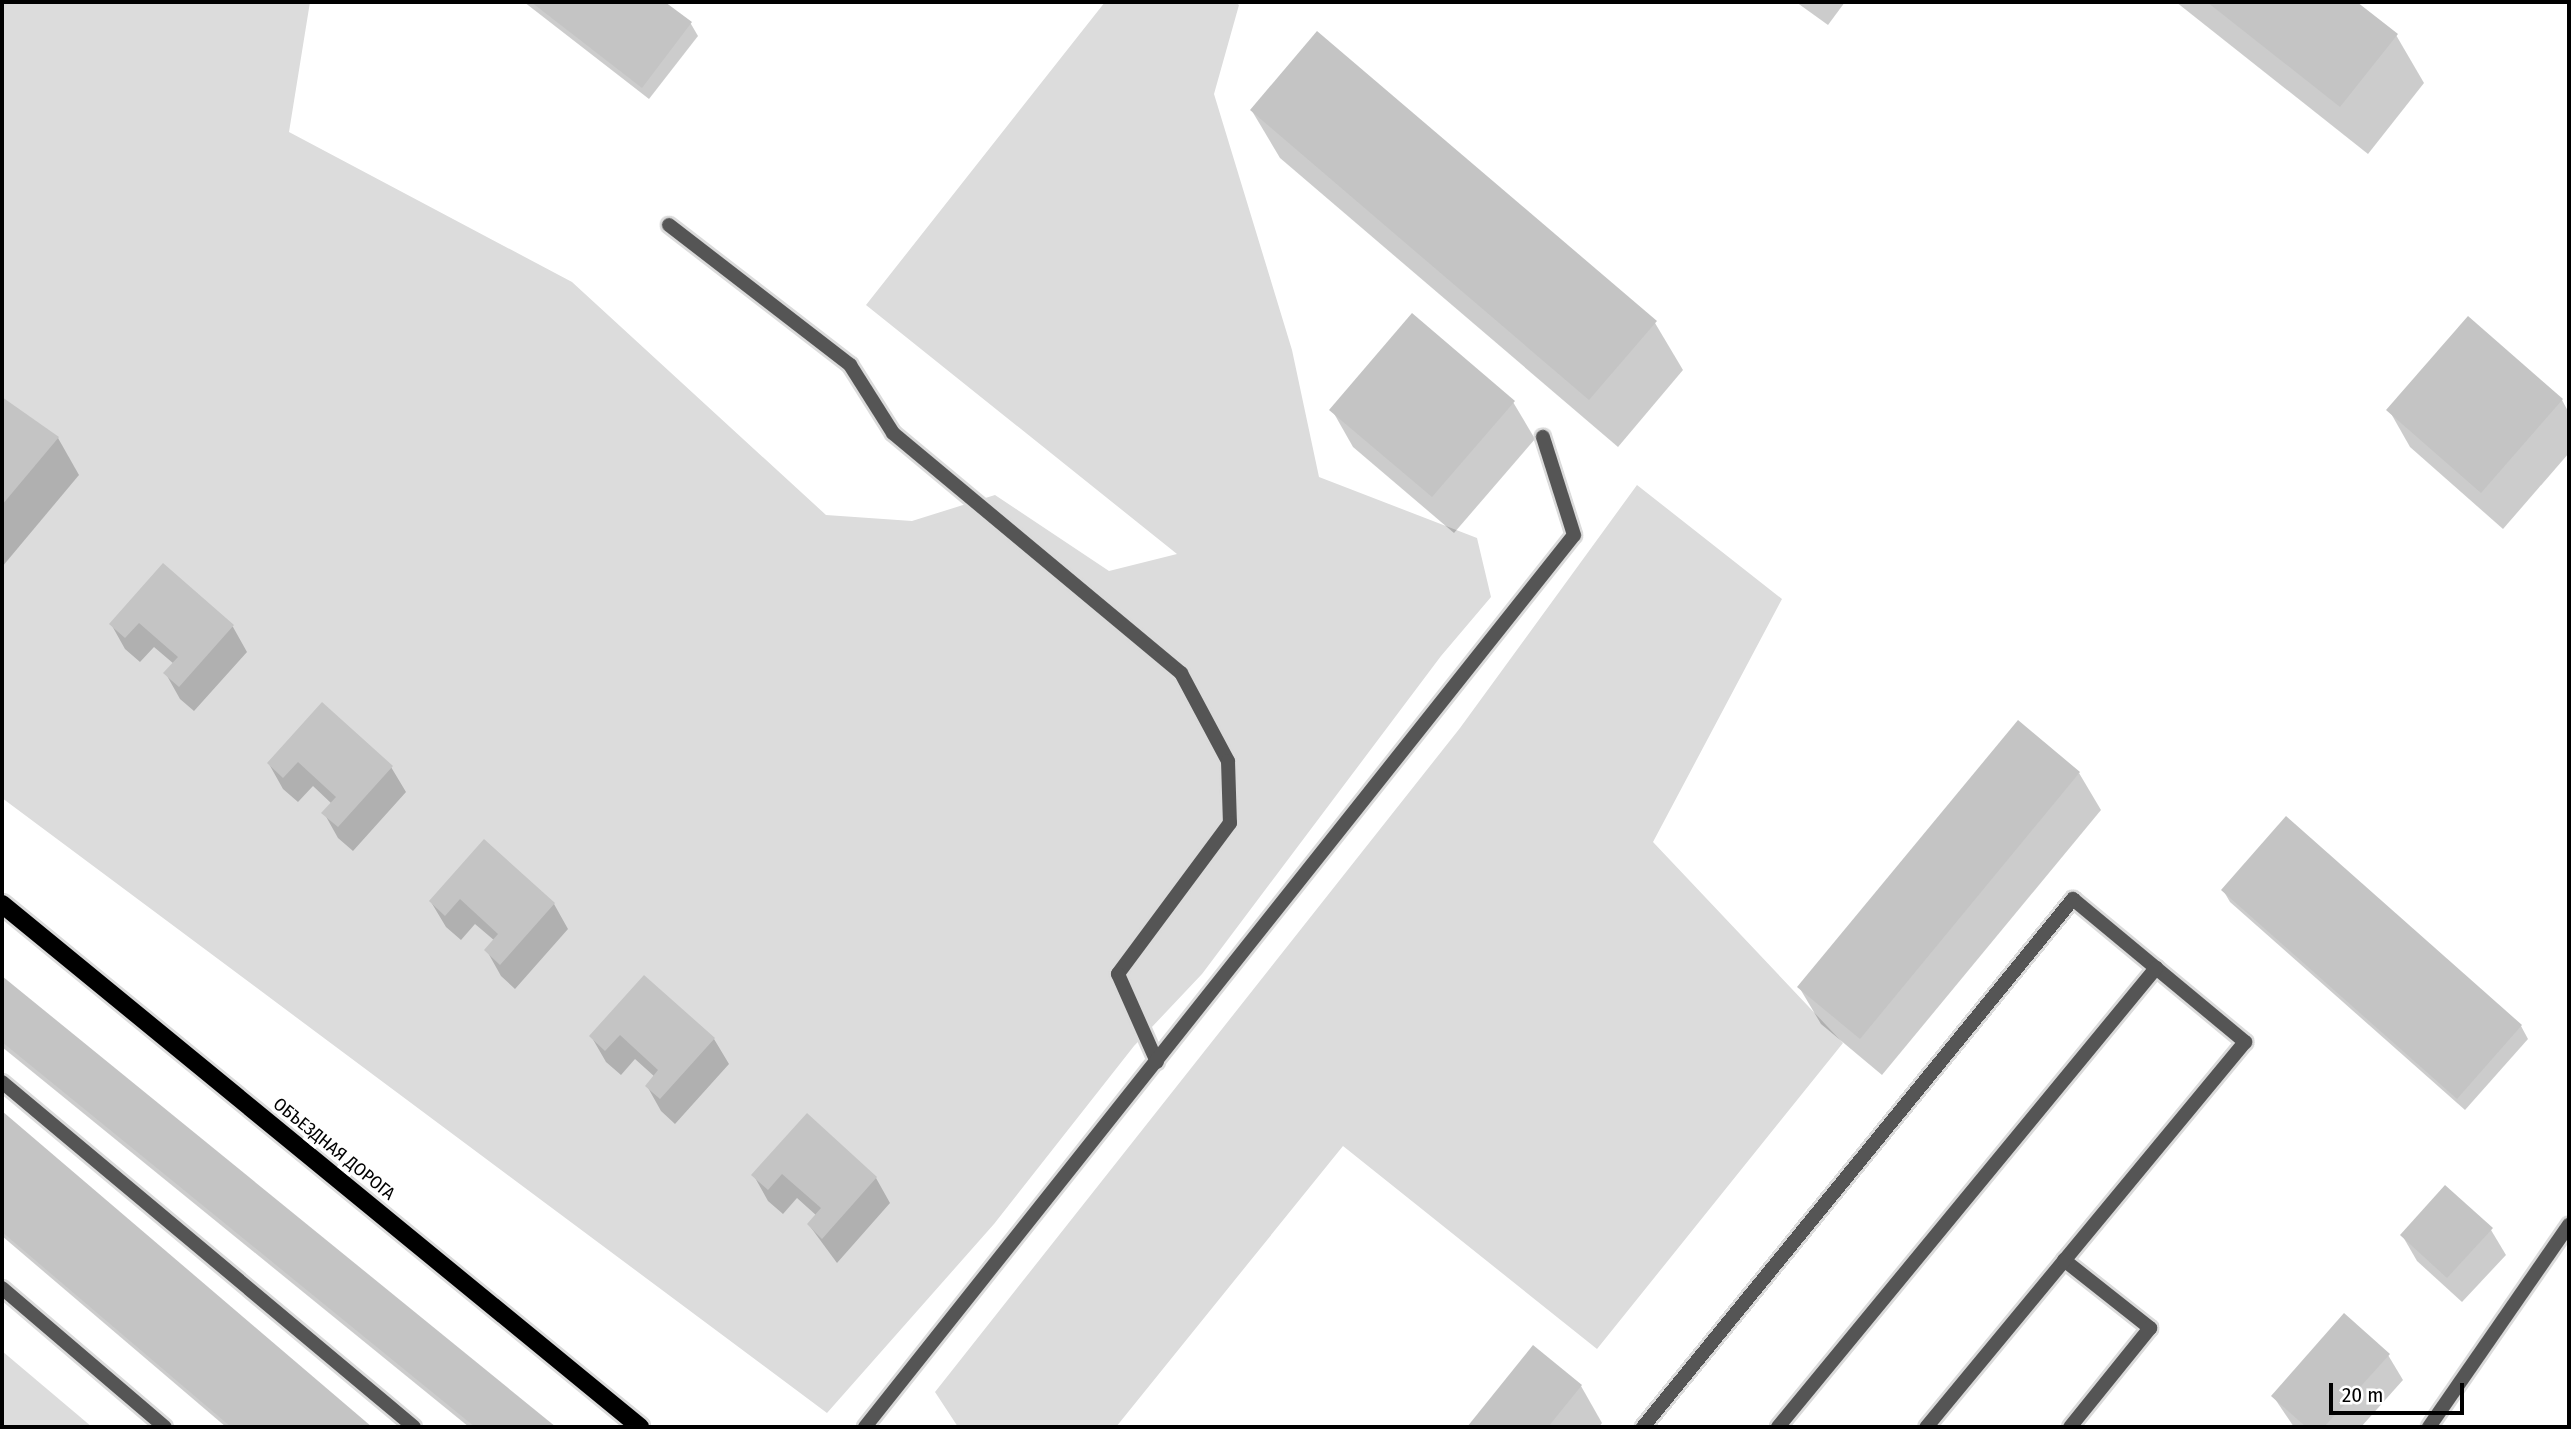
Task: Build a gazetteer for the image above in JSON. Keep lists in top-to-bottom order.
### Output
{
  "streets": {
    "main road": ["ОБЪЕЗДНАЯ ДОРОГА"]
  },
  "scale_bar": "20 m"
}
